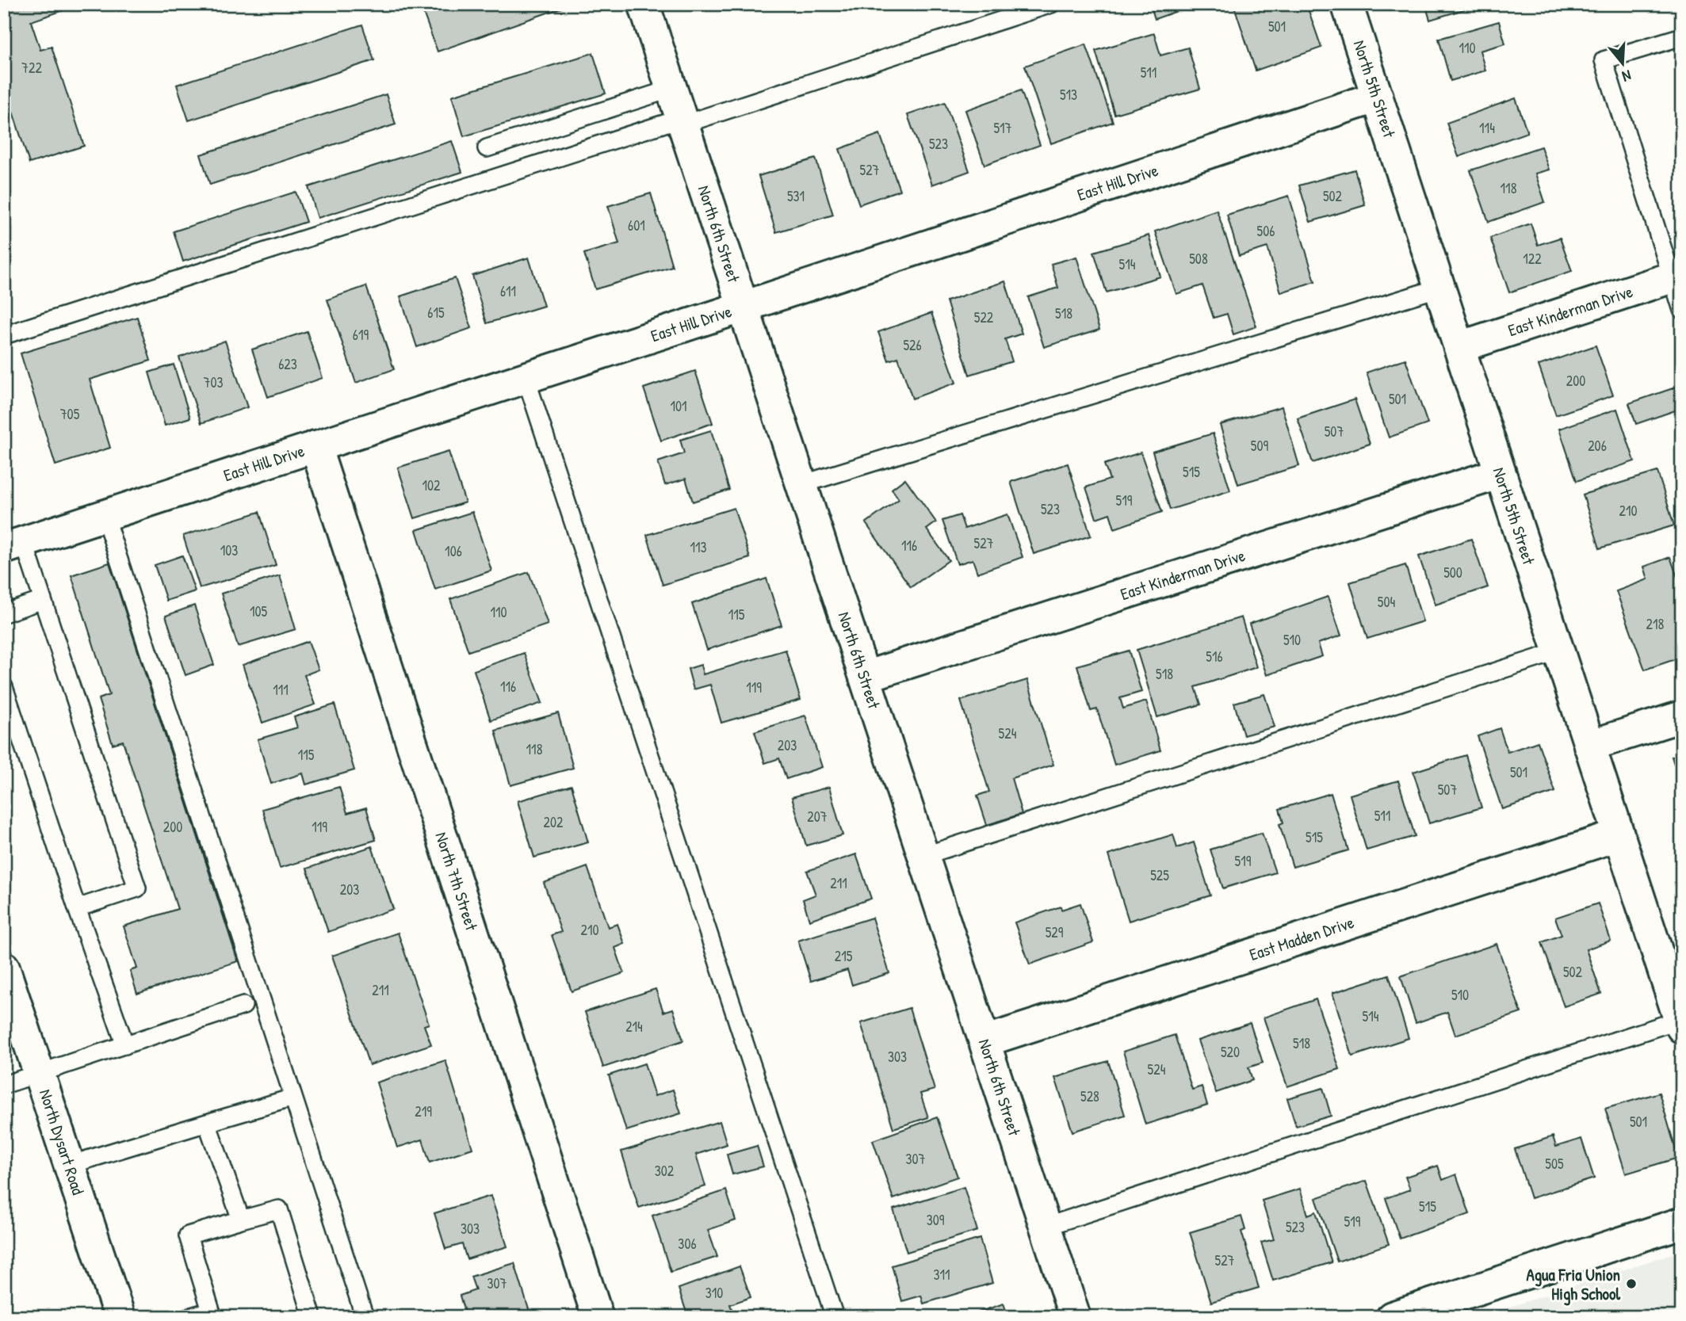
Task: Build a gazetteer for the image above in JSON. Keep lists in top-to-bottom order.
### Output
{
  "streets": {
    "street": [
      "North 5th Street",
      "East Hill Drive",
      "North 6th Street",
      "East Kinderman Drive",
      "North 7th Street",
      "East Madden Drive",
      "North Dysart Road"
    ]
  },
  "crossings": [
    ["North 5th Street", "East Hill Drive"],
    ["North 5th Street", "East Kinderman Drive"],
    ["North 5th Street", "East Madden Drive"],
    ["East Hill Drive", "North 6th Street"],
    ["East Hill Drive", "North 7th Street"],
    ["North 6th Street", "East Kinderman Drive"],
    ["North 6th Street", "East Madden Drive"]
  ],
  "places": ["Agua Fria Union High School"],
  "house_numbers": [
    "501",
    "110",
    "722",
    "511",
    "513",
    "517",
    "114",
    "523",
    "527",
    "118",
    "531",
    "502",
    "601",
    "506",
    "508",
    "122",
    "514",
    "611",
    "615",
    "518",
    "522",
    "619",
    "526",
    "623",
    "200",
    "703",
    "501",
    "101",
    "705",
    "507",
    "509",
    "206",
    "515",
    "102",
    "519",
    "523",
    "210",
    "527",
    "116",
    "113",
    "103",
    "106",
    "500",
    "504",
    "105",
    "110",
    "115",
    "218",
    "510",
    "516",
    "518",
    "116",
    "119",
    "111",
    "524",
    "203",
    "118",
    "115",
    "501",
    "507",
    "511",
    "207",
    "202",
    "200",
    "119",
    "515",
    "519",
    "525",
    "211",
    "203",
    "210",
    "529",
    "215",
    "502",
    "211",
    "510",
    "514",
    "214",
    "518",
    "520",
    "303",
    "524",
    "528",
    "219",
    "501",
    "307",
    "505",
    "302",
    "515",
    "309",
    "519",
    "523",
    "303",
    "306",
    "527",
    "311",
    "307",
    "310"
  ],
  "north": "bottom"
}
